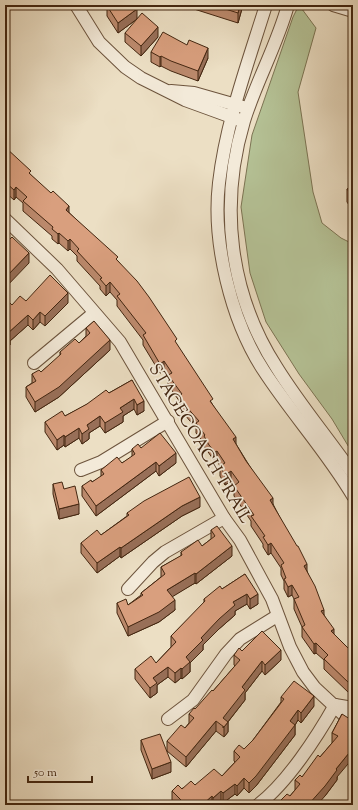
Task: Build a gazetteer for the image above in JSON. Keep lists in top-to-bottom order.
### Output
{
  "streets": {
    "street": ["STAGECOACH TRAIL"]
  },
  "scale_bar": "50 m"
}
